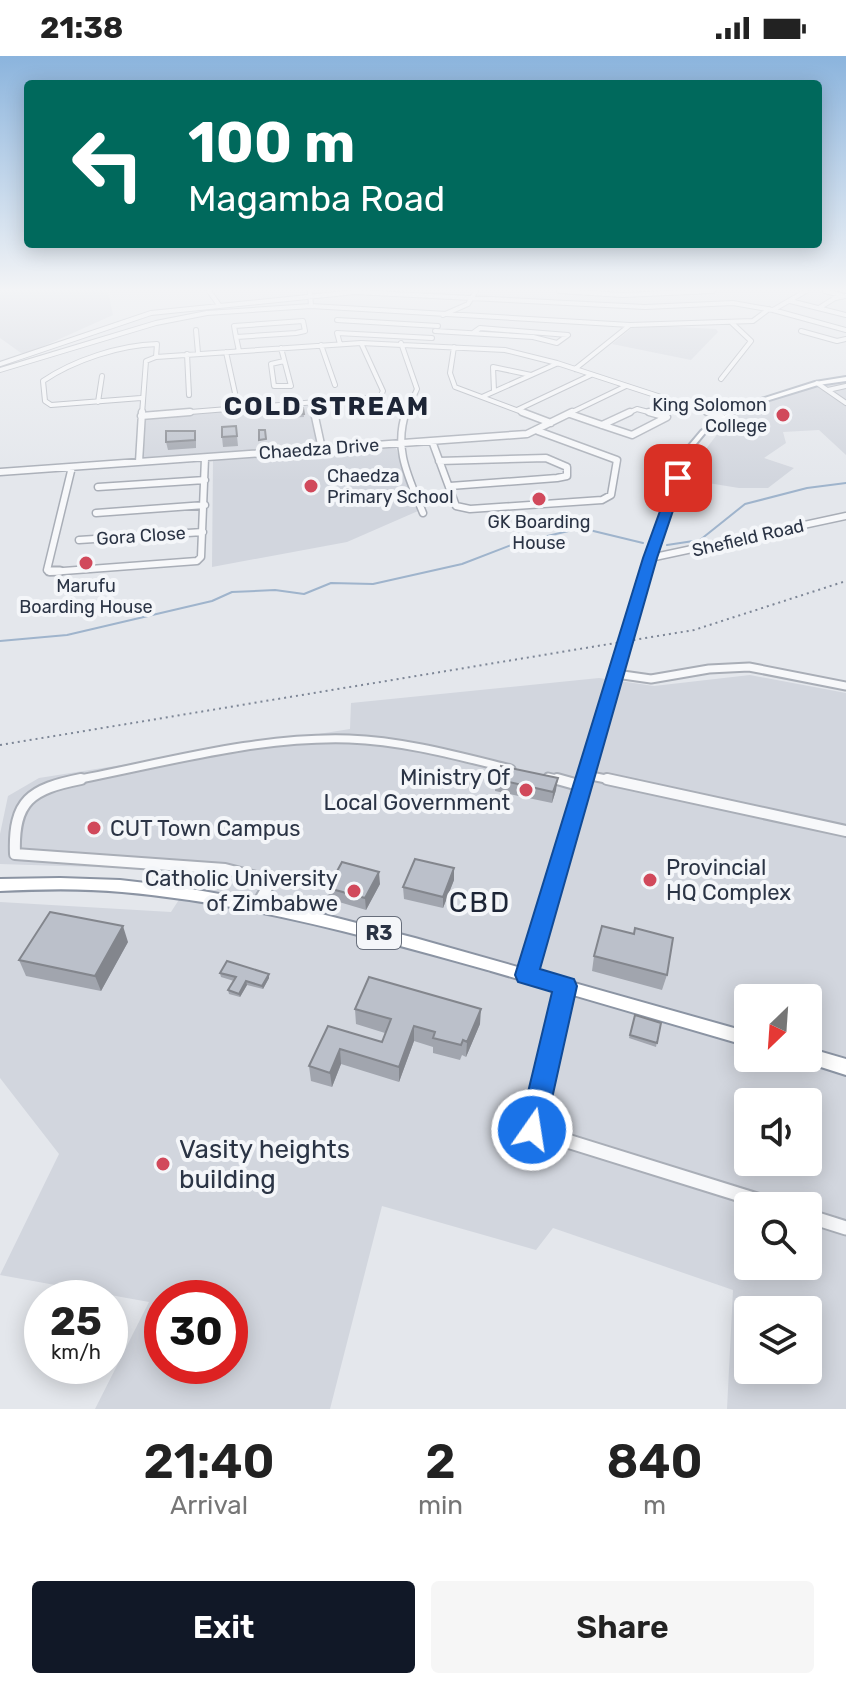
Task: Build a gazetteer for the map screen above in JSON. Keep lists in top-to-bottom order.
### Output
{
  "streets": {
    "highway": ["R3"],
    "street": ["Chaedza Drive", "Gora Close", "Shefield Road"]
  },
  "districts": ["COLD STREAM", "CBD"],
  "places": [
    "King Solomon College",
    "Chaedza Primary School",
    "GK Boarding House",
    "Marufu Boarding House",
    "Ministry Of Local Government",
    "CUT Town Campus",
    "Provincial HQ Complex",
    "Catholic University of Zimbabwe",
    "Vasity heights building"
  ],
  "north": "bottom left",
  "page": {
    "status": "21:38",
    "turn": ["100 m", "Magamba Road"],
    "speed": "25 km/h",
    "limit": "30",
    "eta": [
      "21:40",
      "Arrival",
      "2",
      "min",
      "840",
      "m"
    ],
    "buttons": ["Exit", "Share"]
  }
}
